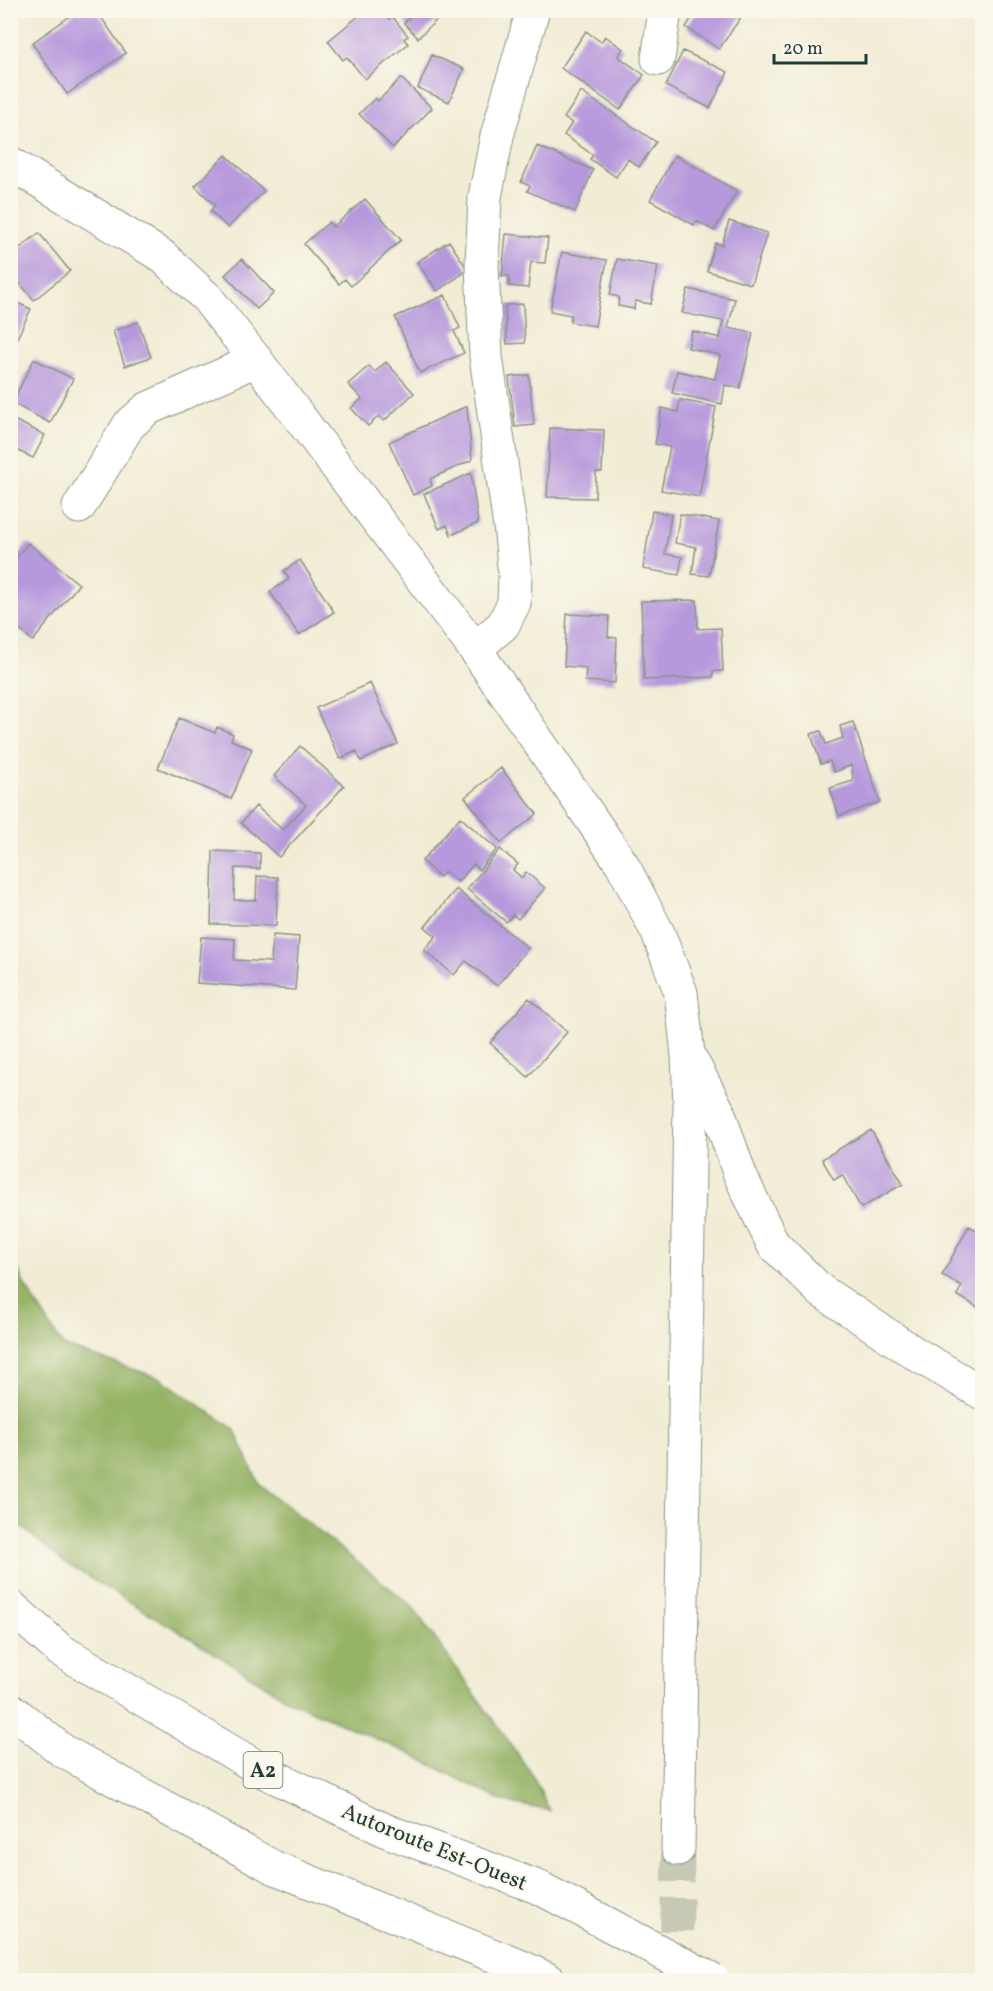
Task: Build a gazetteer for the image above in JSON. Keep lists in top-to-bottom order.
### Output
{
  "streets": {
    "main road": ["A2", "Autoroute Est-Ouest"]
  },
  "scale_bar": "20 m"
}
